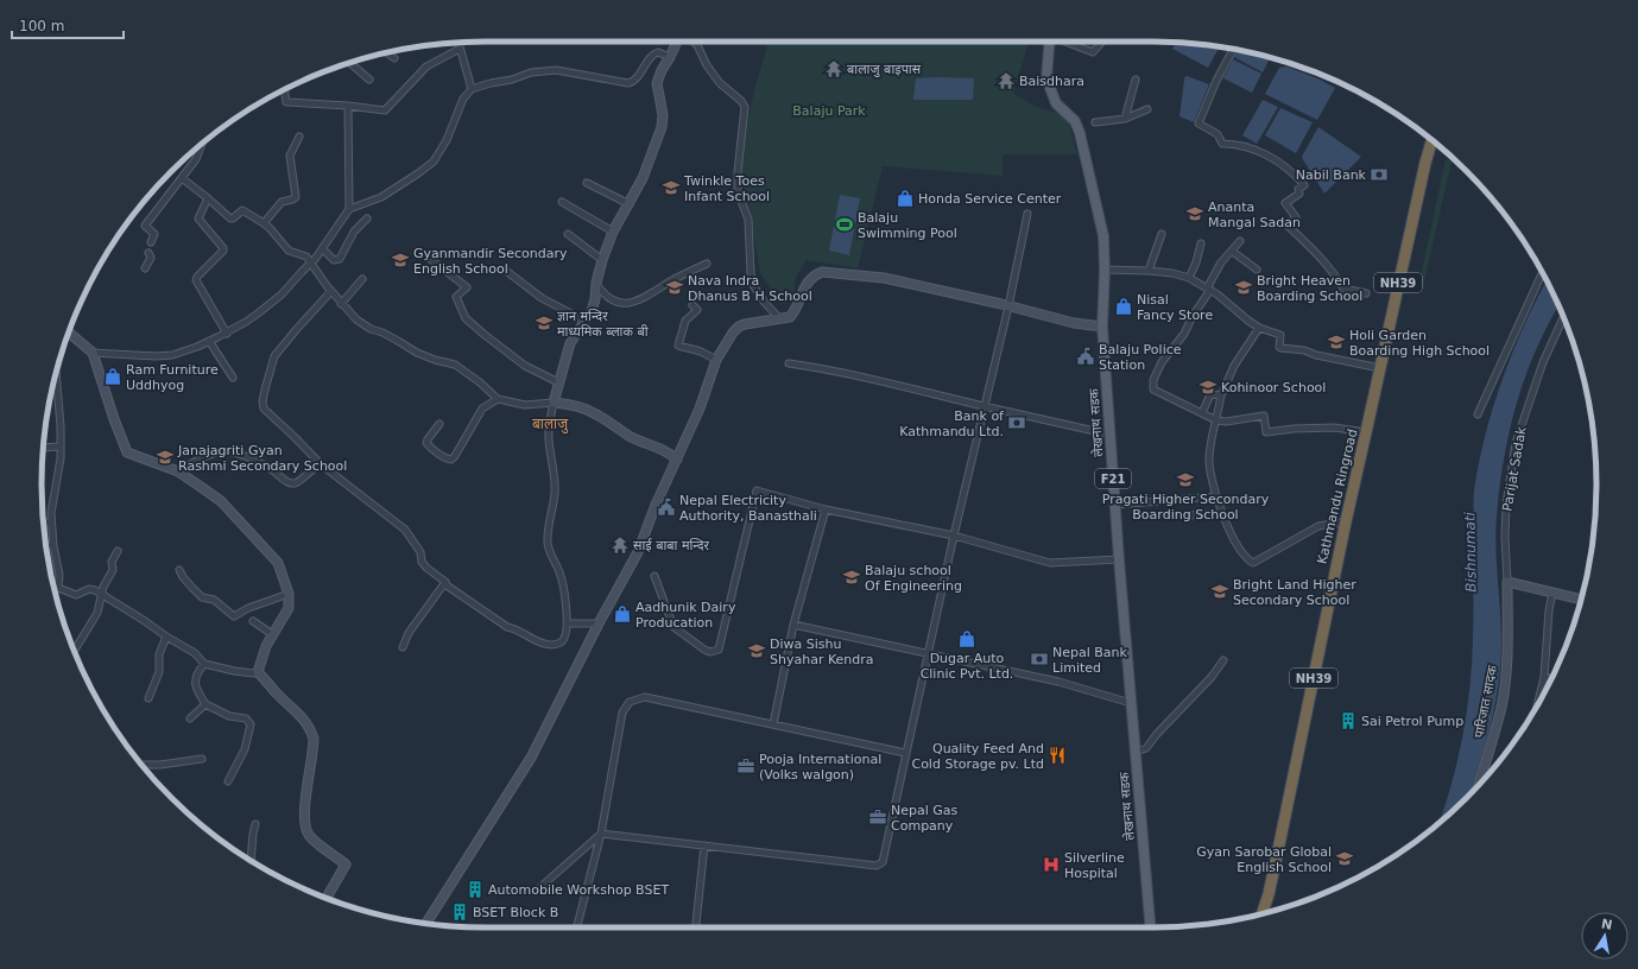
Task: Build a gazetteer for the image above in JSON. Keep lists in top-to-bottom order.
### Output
{
  "streets": {
    "highway": ["NH39", "Kathmandu Ringroad"],
    "main road": ["लेखनाथ सडक", "F21"],
    "street": ["Parijat Sadak", "पारिजात सादक"]
  },
  "crossings": [
    ["Parijat Sadak", "पारिजात सादक"]
  ],
  "districts": ["बालाजु"],
  "water": ["Bishnumati"],
  "parks": ["Balaju Park"],
  "places": {
    "temple": ["बालाजु बाइपास", "Baisdhara", "साई बाबा मन्दिर"],
    "bank": ["Nabil Bank", "Bank of Kathmandu Ltd.", "Nepal Bank Limited"],
    "school or university": [
      "Twinkle Toes Infant School",
      "Ananta Mangal Sadan",
      "Gyanmandir Secondary English School",
      "Nava Indra Dhanus B H School",
      "Bright Heaven Boarding School",
      "ज्ञान मन्दिर माध्यमिक ब्लाक बी",
      "Holi Garden Boarding High School",
      "Kohinoor School",
      "Janajagriti Gyan Rashmi Secondary School",
      "Pragati Higher Secondary Boarding School",
      "Balaju school Of Engineering",
      "Bright Land Higher Secondary School",
      "Diwa Sishu Shyahar Kendra",
      "Gyan Sarobar Global English School"
    ],
    "shop": [
      "Honda Service Center",
      "Nisal Fancy Store",
      "Ram Furniture Uddhyog",
      "Aadhunik Dairy Producation",
      "Dugar Auto Clinic Pvt. Ltd."
    ],
    "sports": ["Balaju Swimming Pool"],
    "public building": ["Balaju Police Station", "Nepal Electricity Authority, Banasthali"],
    "building": ["Sai Petrol Pump", "Automobile Workshop BSET", "BSET Block B"],
    "restaurant": ["Quality Feed And Cold Storage pv. Ltd"],
    "office": ["Pooja International (Volks walgon)", "Nepal Gas Company"],
    "hospital": ["Silverline Hospital"]
  },
  "scale_bar": "100 m",
  "north": "top"
}
